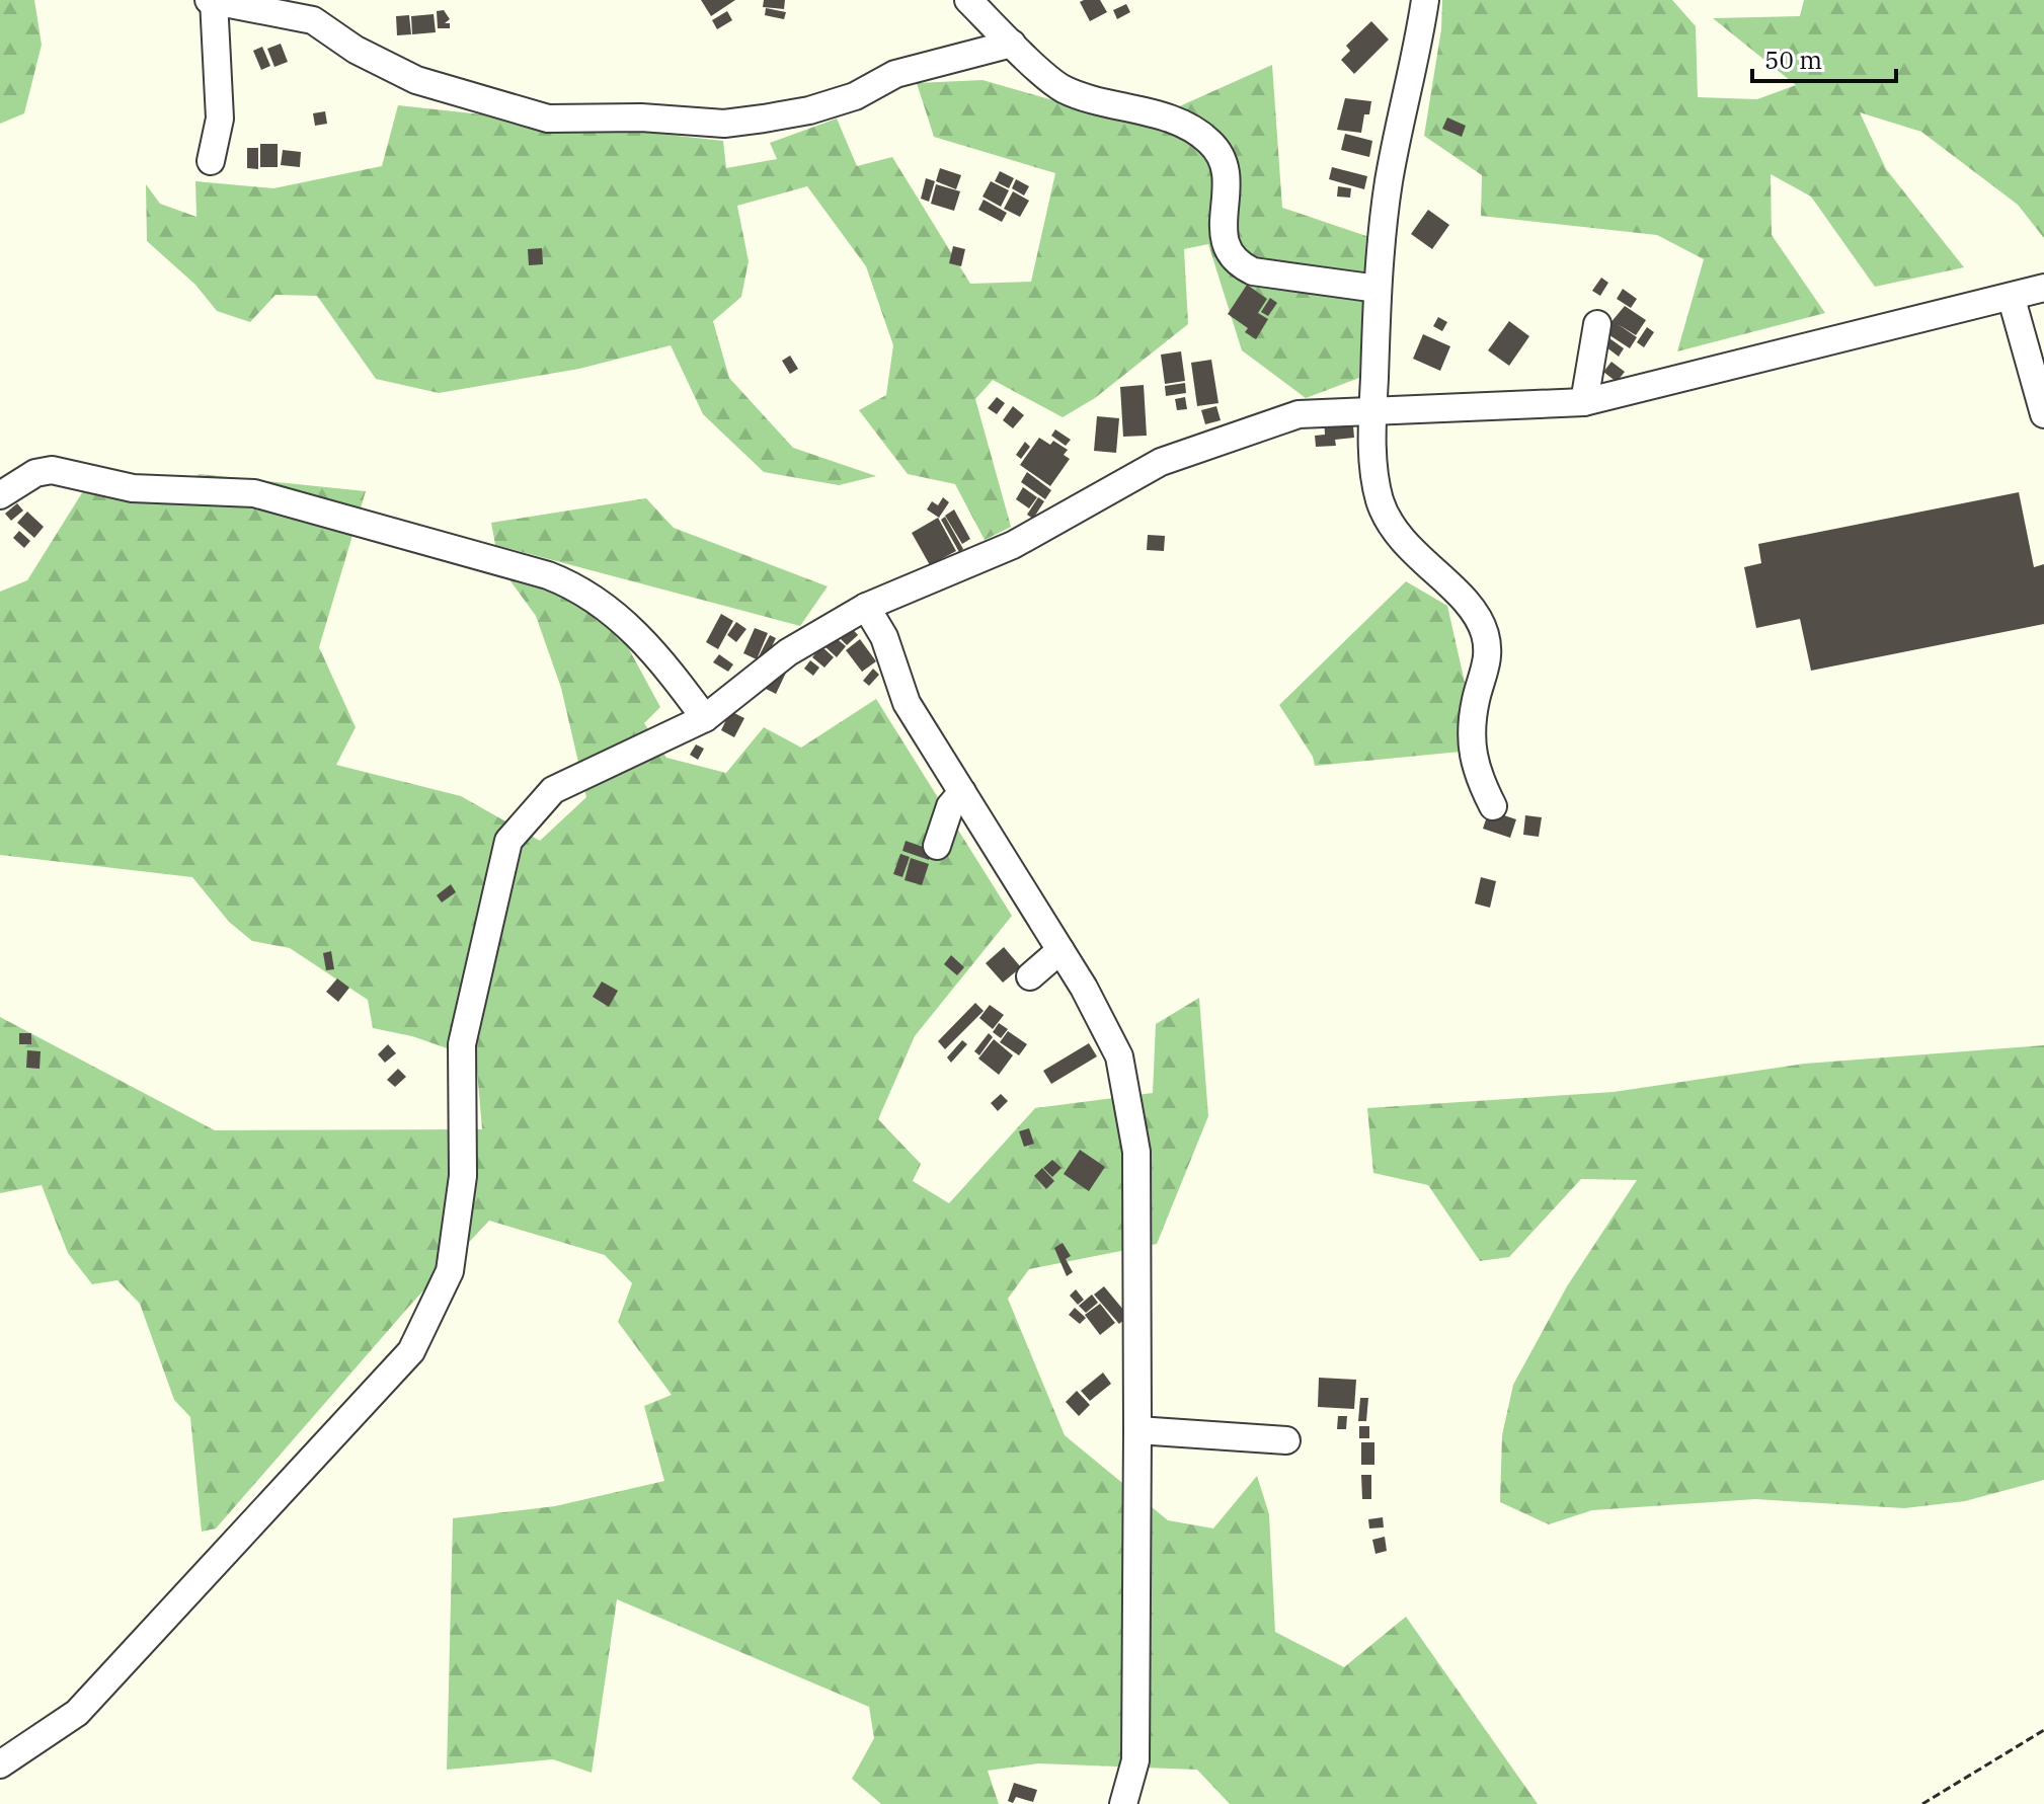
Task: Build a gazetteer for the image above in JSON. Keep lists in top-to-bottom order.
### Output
{
  "scale_bar": "50 m"
}
